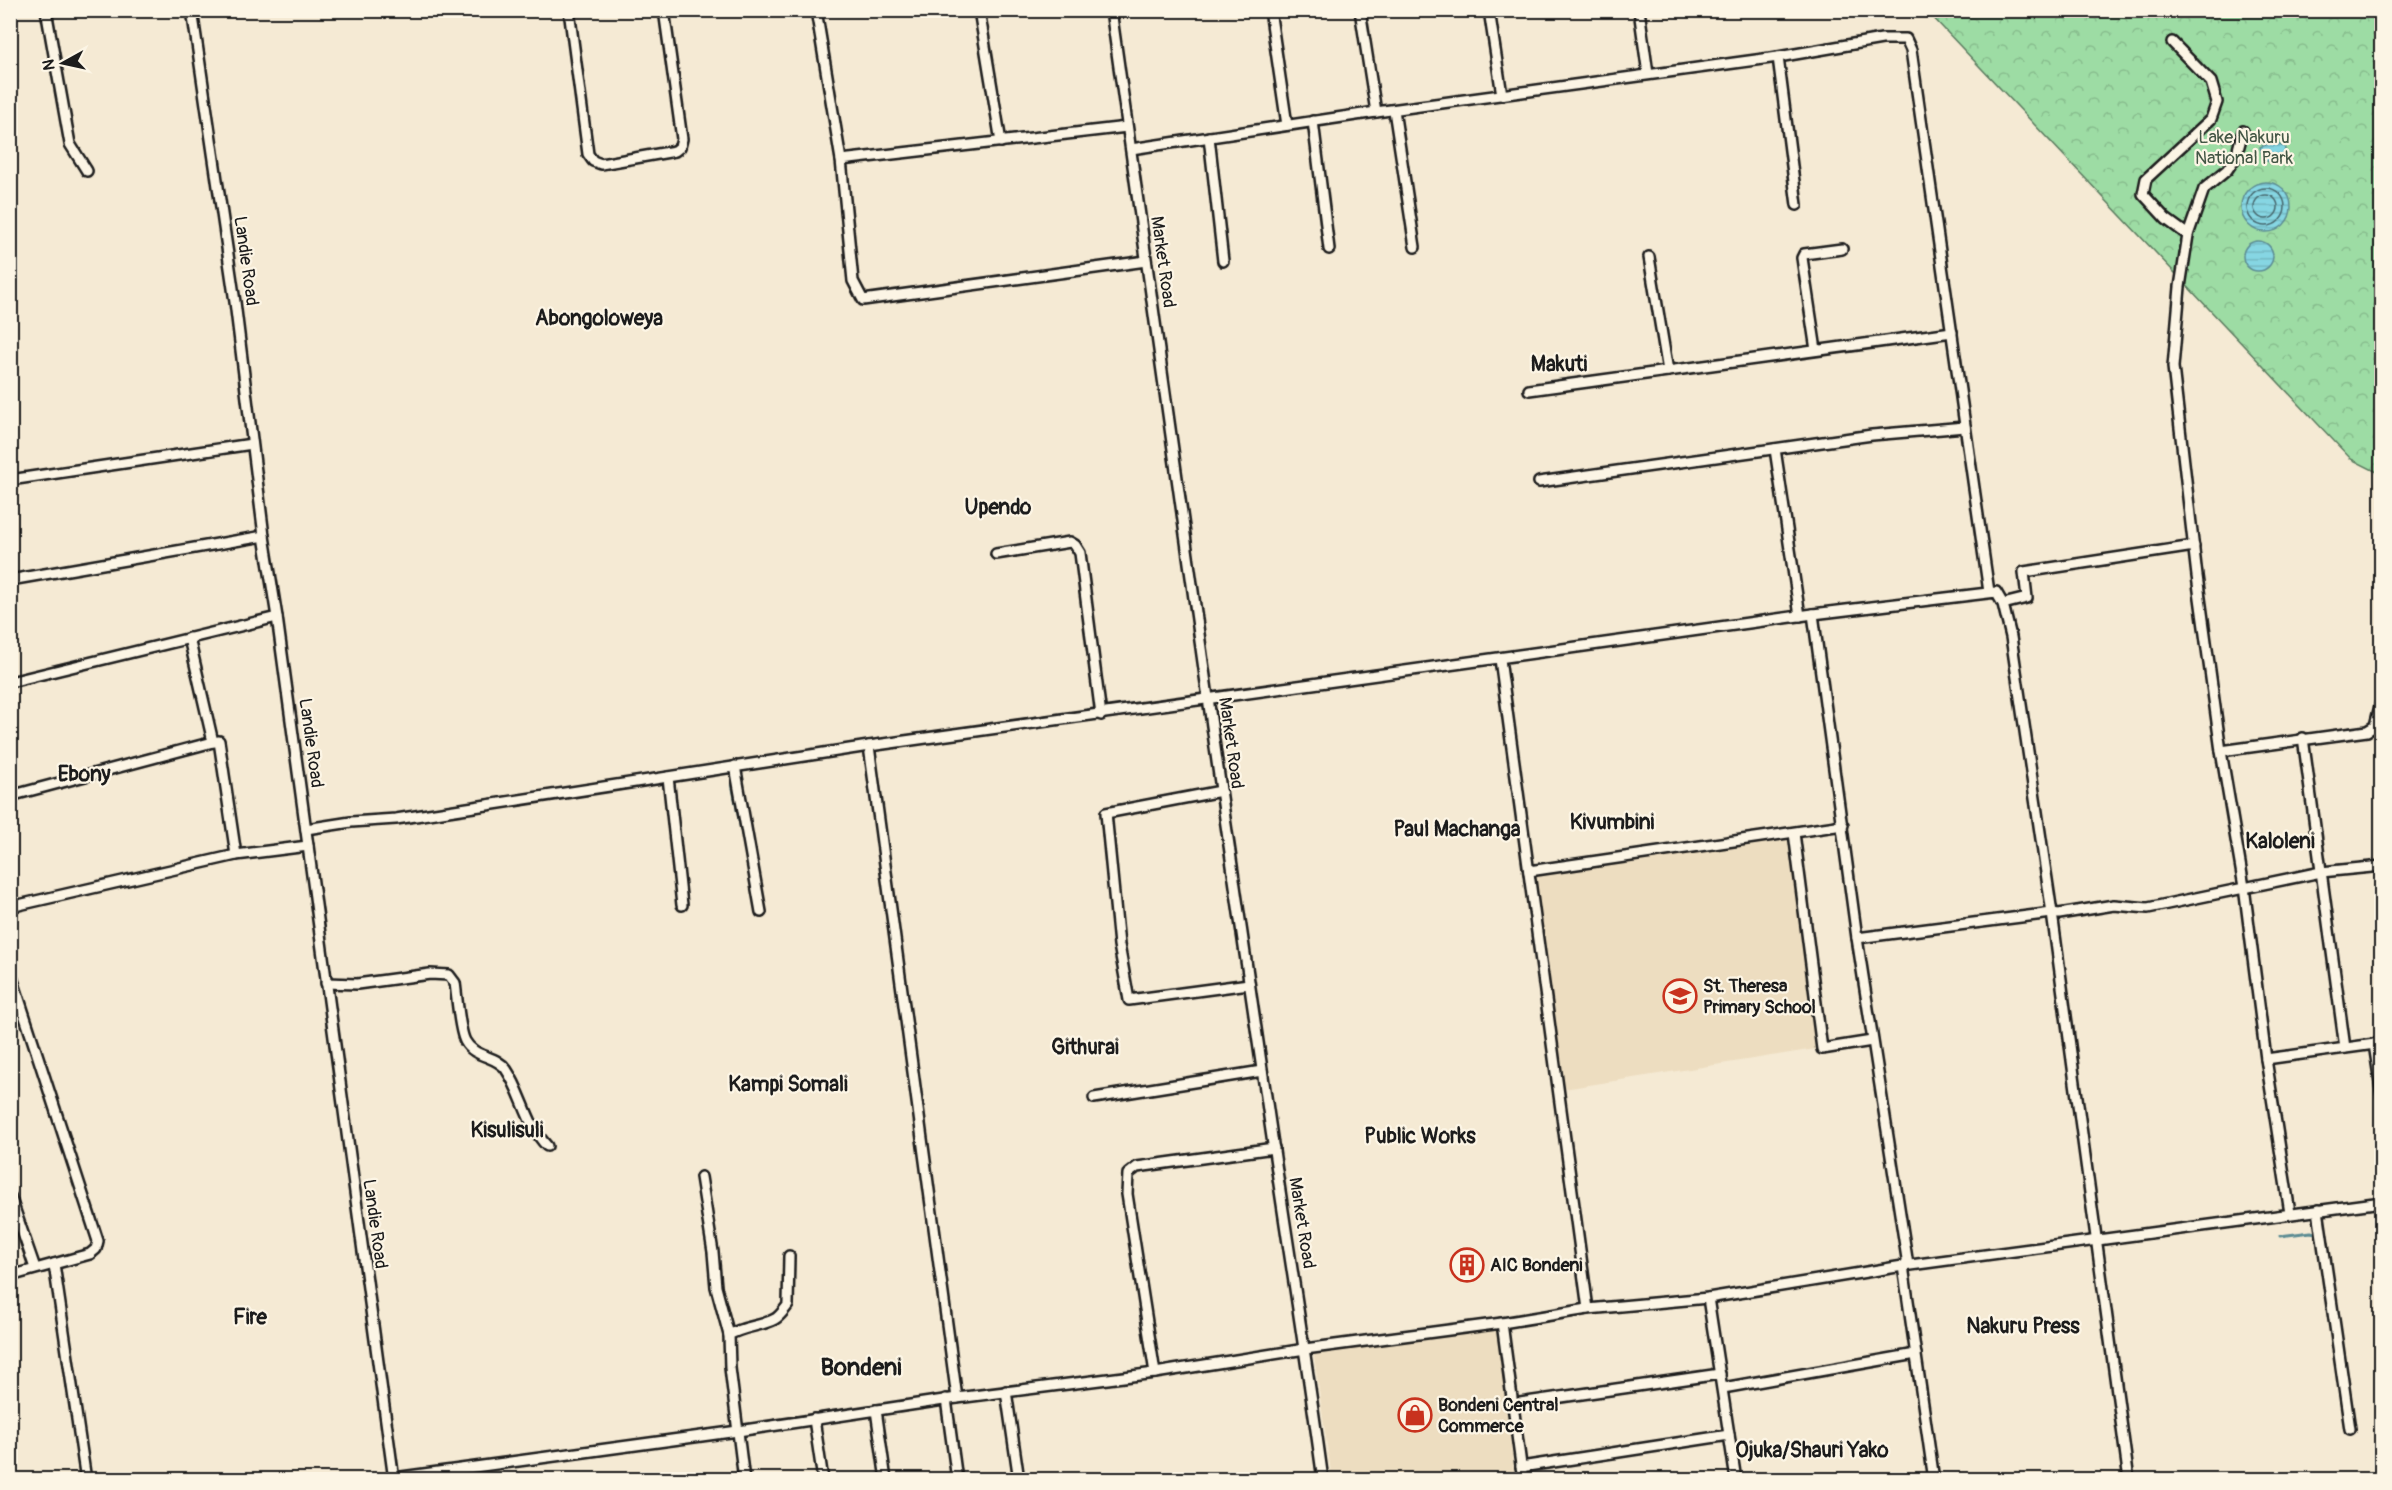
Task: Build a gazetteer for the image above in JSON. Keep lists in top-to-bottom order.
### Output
{
  "streets": {
    "street": ["Landie Road", "Market Road"]
  },
  "districts": [
    "Abongoloweya",
    "Makuti",
    "Upendo",
    "Ebony",
    "Kivumbini",
    "Paul Machanga",
    "Kaloleni",
    "Githurai",
    "Kampi Somali",
    "Kisulisuli",
    "Public Works",
    "Fire",
    "Nakuru Press",
    "Bondeni",
    "Ojuka/Shauri Yako"
  ],
  "parks": ["Lake Nakuru National Park"],
  "places": {
    "school or university": ["St. Theresa Primary School"],
    "building": ["AIC Bondeni"],
    "shop": ["Bondeni Central Commerce"]
  },
  "north": "left"
}
